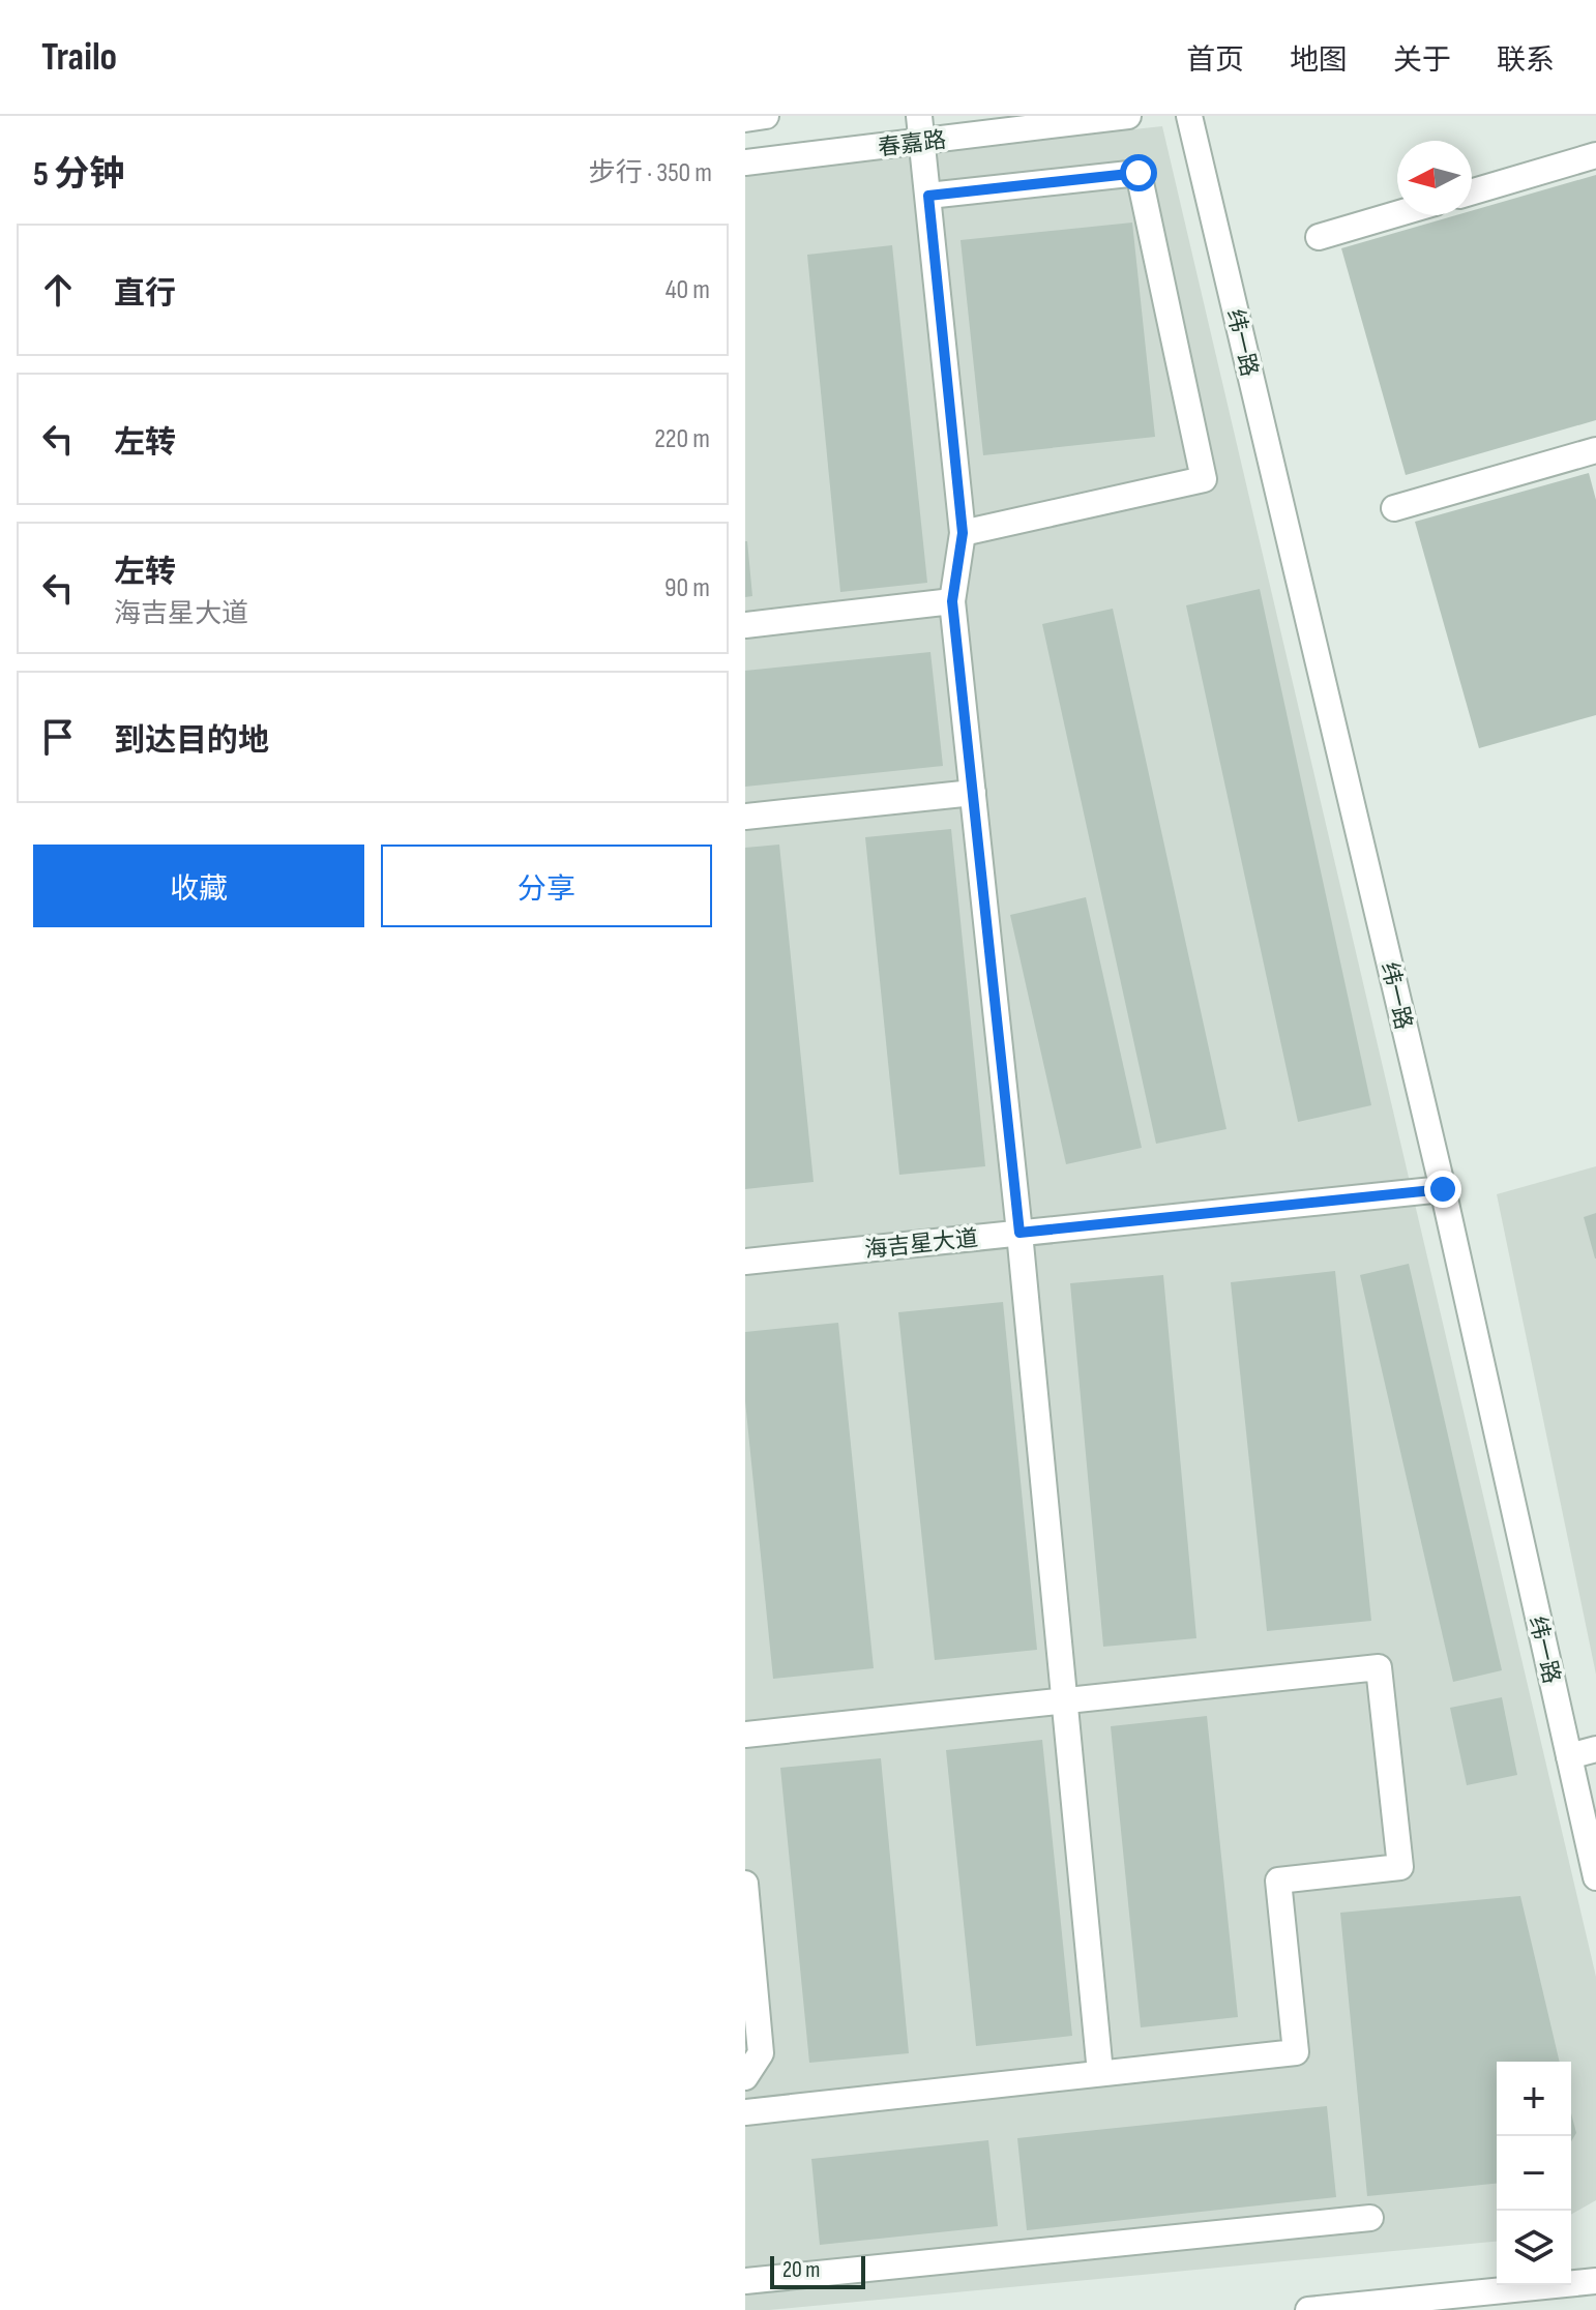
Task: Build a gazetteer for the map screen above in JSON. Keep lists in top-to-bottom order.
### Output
{
  "streets": {
    "street": ["春嘉路", "纬一路", "海吉星大道"]
  },
  "crossings": [
    ["纬一路", "海吉星大道"]
  ],
  "scale_bar": "20 m",
  "north": "left",
  "page": {
    "header": "Trailo",
    "nav": [
      "首页",
      "地图",
      "关于",
      "联系"
    ],
    "heading": ["5 分钟", "步行 · 350 m"],
    "list": [
      ["直行", "40 m"],
      ["左转", "220 m"],
      ["左转", "海吉星大道", "90 m"],
      "到达目的地"
    ],
    "buttons": ["收藏", "分享"],
    "map_buttons": ["+", "−"],
    "scale": "20 m"
  }
}
